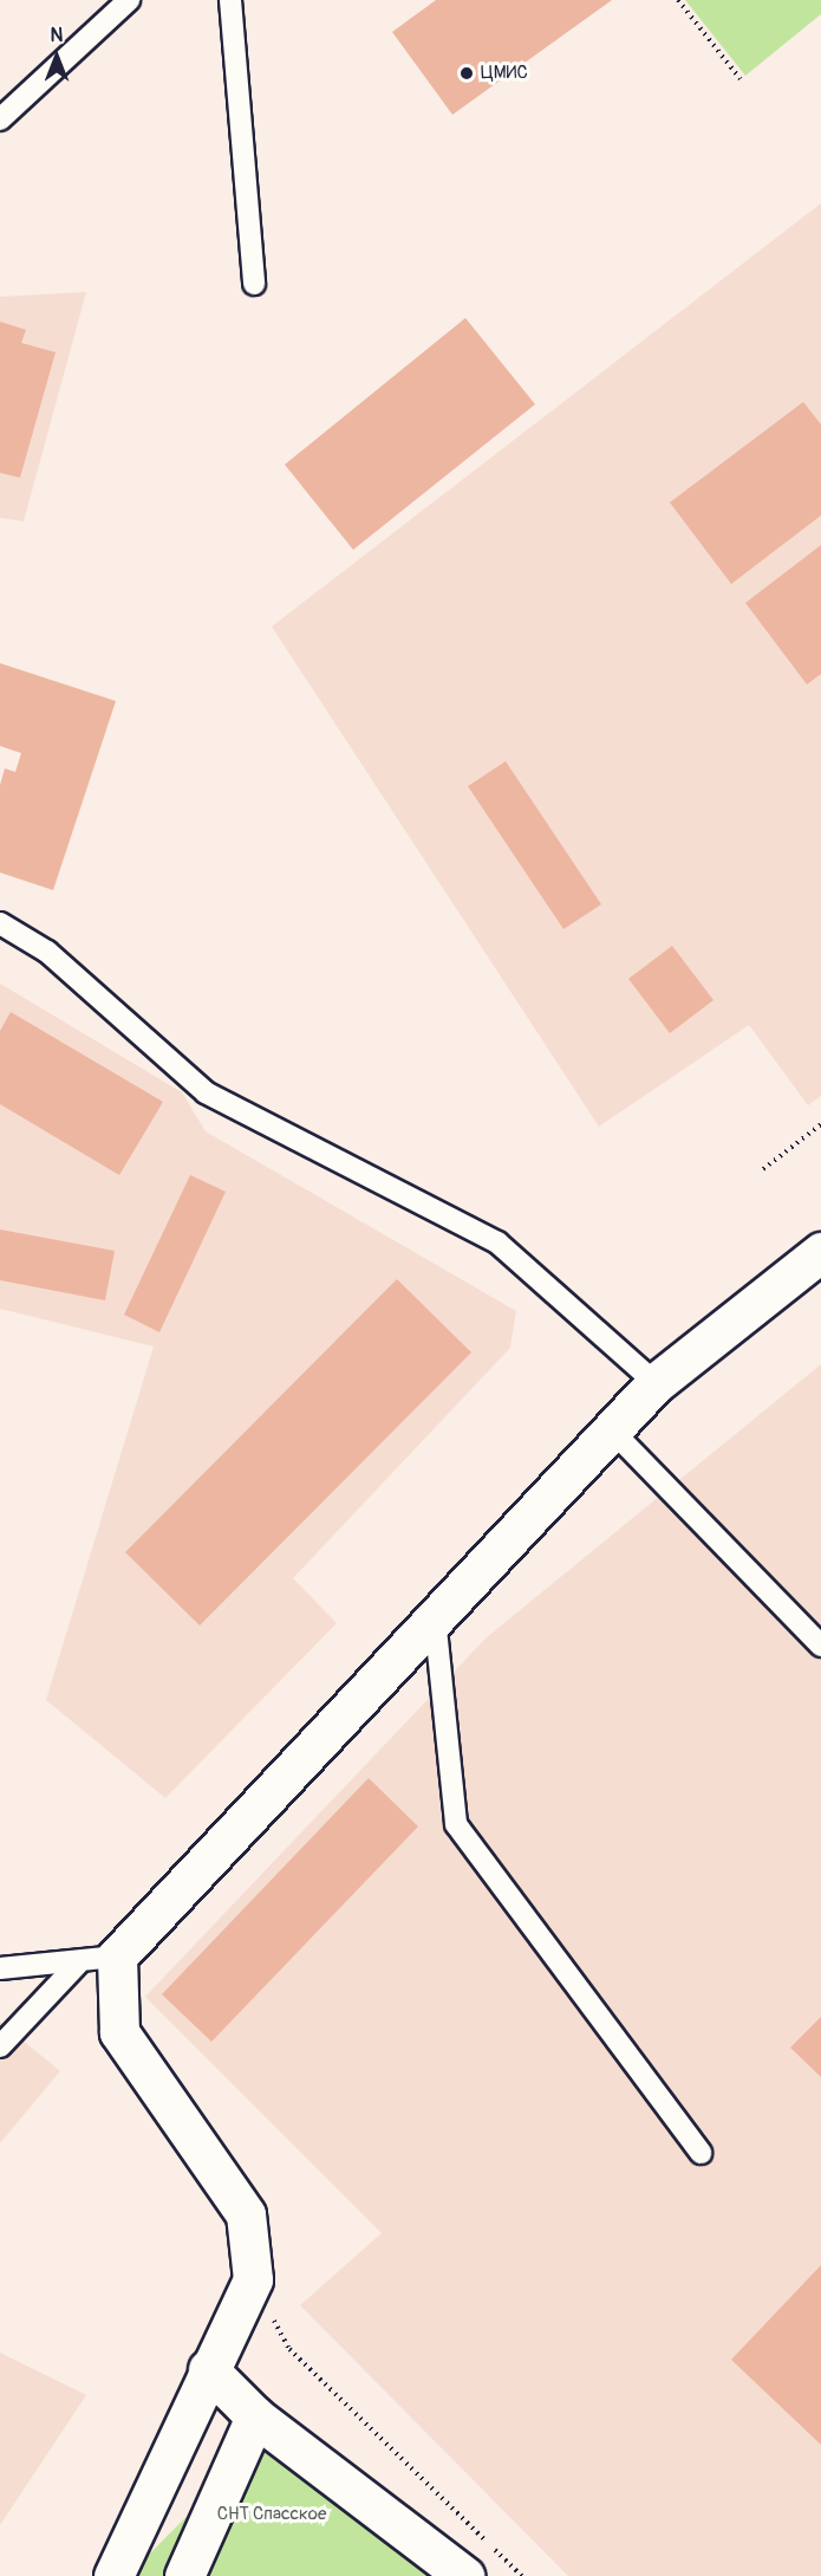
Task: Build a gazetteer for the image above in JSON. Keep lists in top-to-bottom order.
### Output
{
  "parks": ["СНТ Спасское"],
  "places": ["ЦМИС"],
  "north": "top"
}
